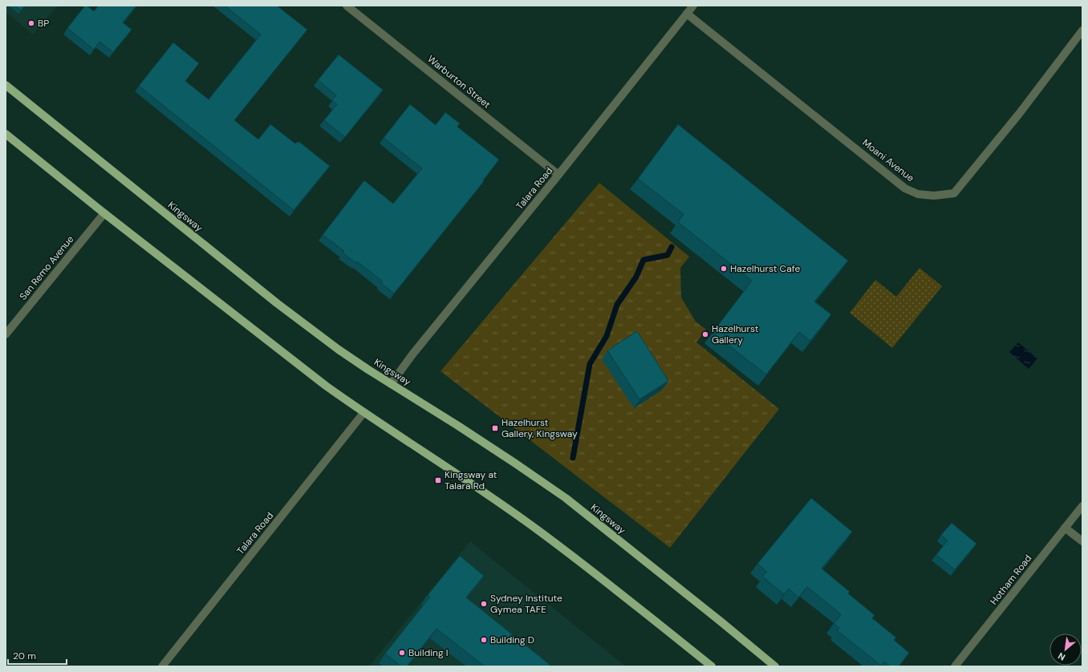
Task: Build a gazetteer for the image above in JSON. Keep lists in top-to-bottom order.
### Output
{
  "streets": {
    "main road": ["Kingsway"],
    "street": [
      "Warburton Street",
      "Moani Avenue",
      "Talara Road",
      "San Remo Avenue",
      "Hotham Road"
    ]
  },
  "crossings": [
    ["Warburton Street", "Talara Road"],
    ["Moani Avenue", "Talara Road"],
    ["Talara Road", "Kingsway"]
  ],
  "places": {
    "other": [
      "BP",
      "Hazelhurst Cafe",
      "Hazelhurst Gallery",
      "Sydney Institute Gymea TAFE",
      "Building D",
      "Building I"
    ],
    "transit": ["Hazelhurst Gallery, Kingsway", "Kingsway at Talara Rd"]
  },
  "scale_bar": "20 m",
  "north": "bottom left"
}
